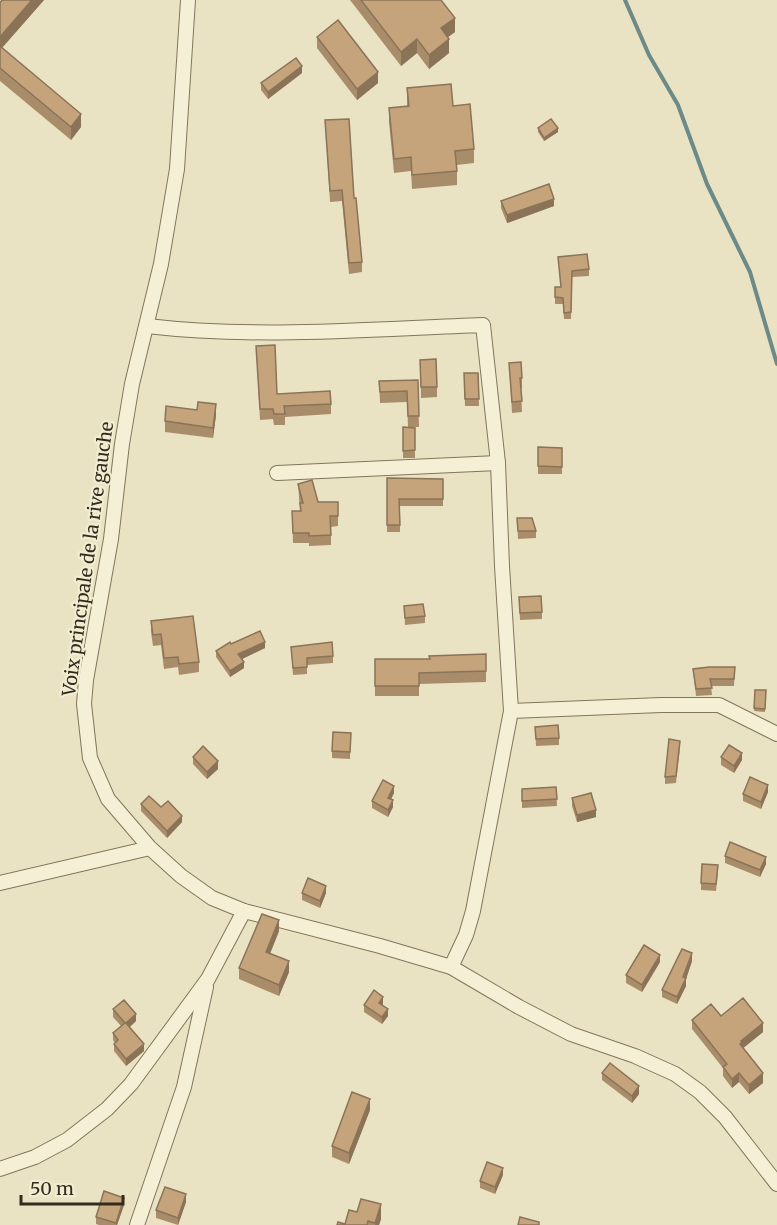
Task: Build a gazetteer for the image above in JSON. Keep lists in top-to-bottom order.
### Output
{
  "streets": {
    "street": ["Voix principale de la rive gauche"]
  },
  "scale_bar": "50 m"
}
